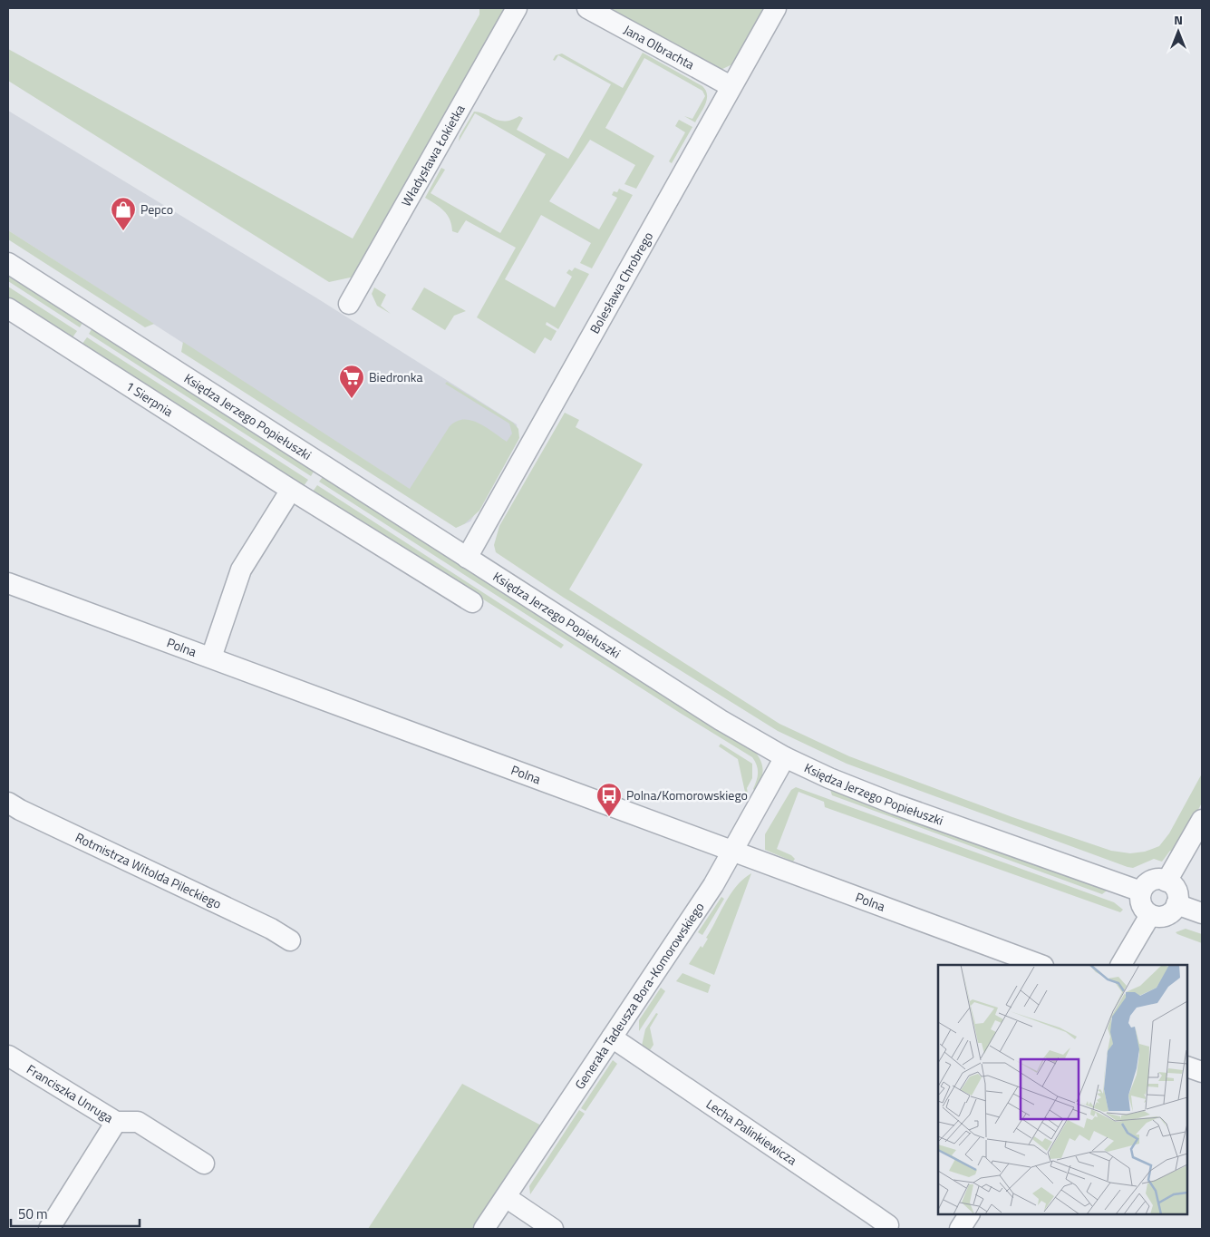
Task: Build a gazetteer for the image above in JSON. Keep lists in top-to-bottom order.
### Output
{
  "streets": {
    "street": [
      "Jana Olbrachta",
      "Władysława Łokietka",
      "Bolesława Chrobrego",
      "1 Sierpnia",
      "Księdza Jerzego Popiełuszki",
      "Polna",
      "Rotmistrza Witolda Pileckiego",
      "Generała Tadeusza Bora-Komorowskiego",
      "Franciszka Unruga",
      "Lecha Palinkiewicza"
    ]
  },
  "crossings": [
    ["Jana Olbrachta", "Bolesława Chrobrego"],
    ["Bolesława Chrobrego", "Księdza Jerzego Popiełuszki"],
    ["Księdza Jerzego Popiełuszki", "Generała Tadeusza Bora-Komorowskiego"],
    ["Polna", "Generała Tadeusza Bora-Komorowskiego"],
    ["Generała Tadeusza Bora-Komorowskiego", "Lecha Palinkiewicza"]
  ],
  "places": {
    "shop": ["Pepco"],
    "supermarket": ["Biedronka"],
    "bus stop": ["Polna/Komorowskiego"]
  },
  "scale_bar": "50 m",
  "north": "top"
}
